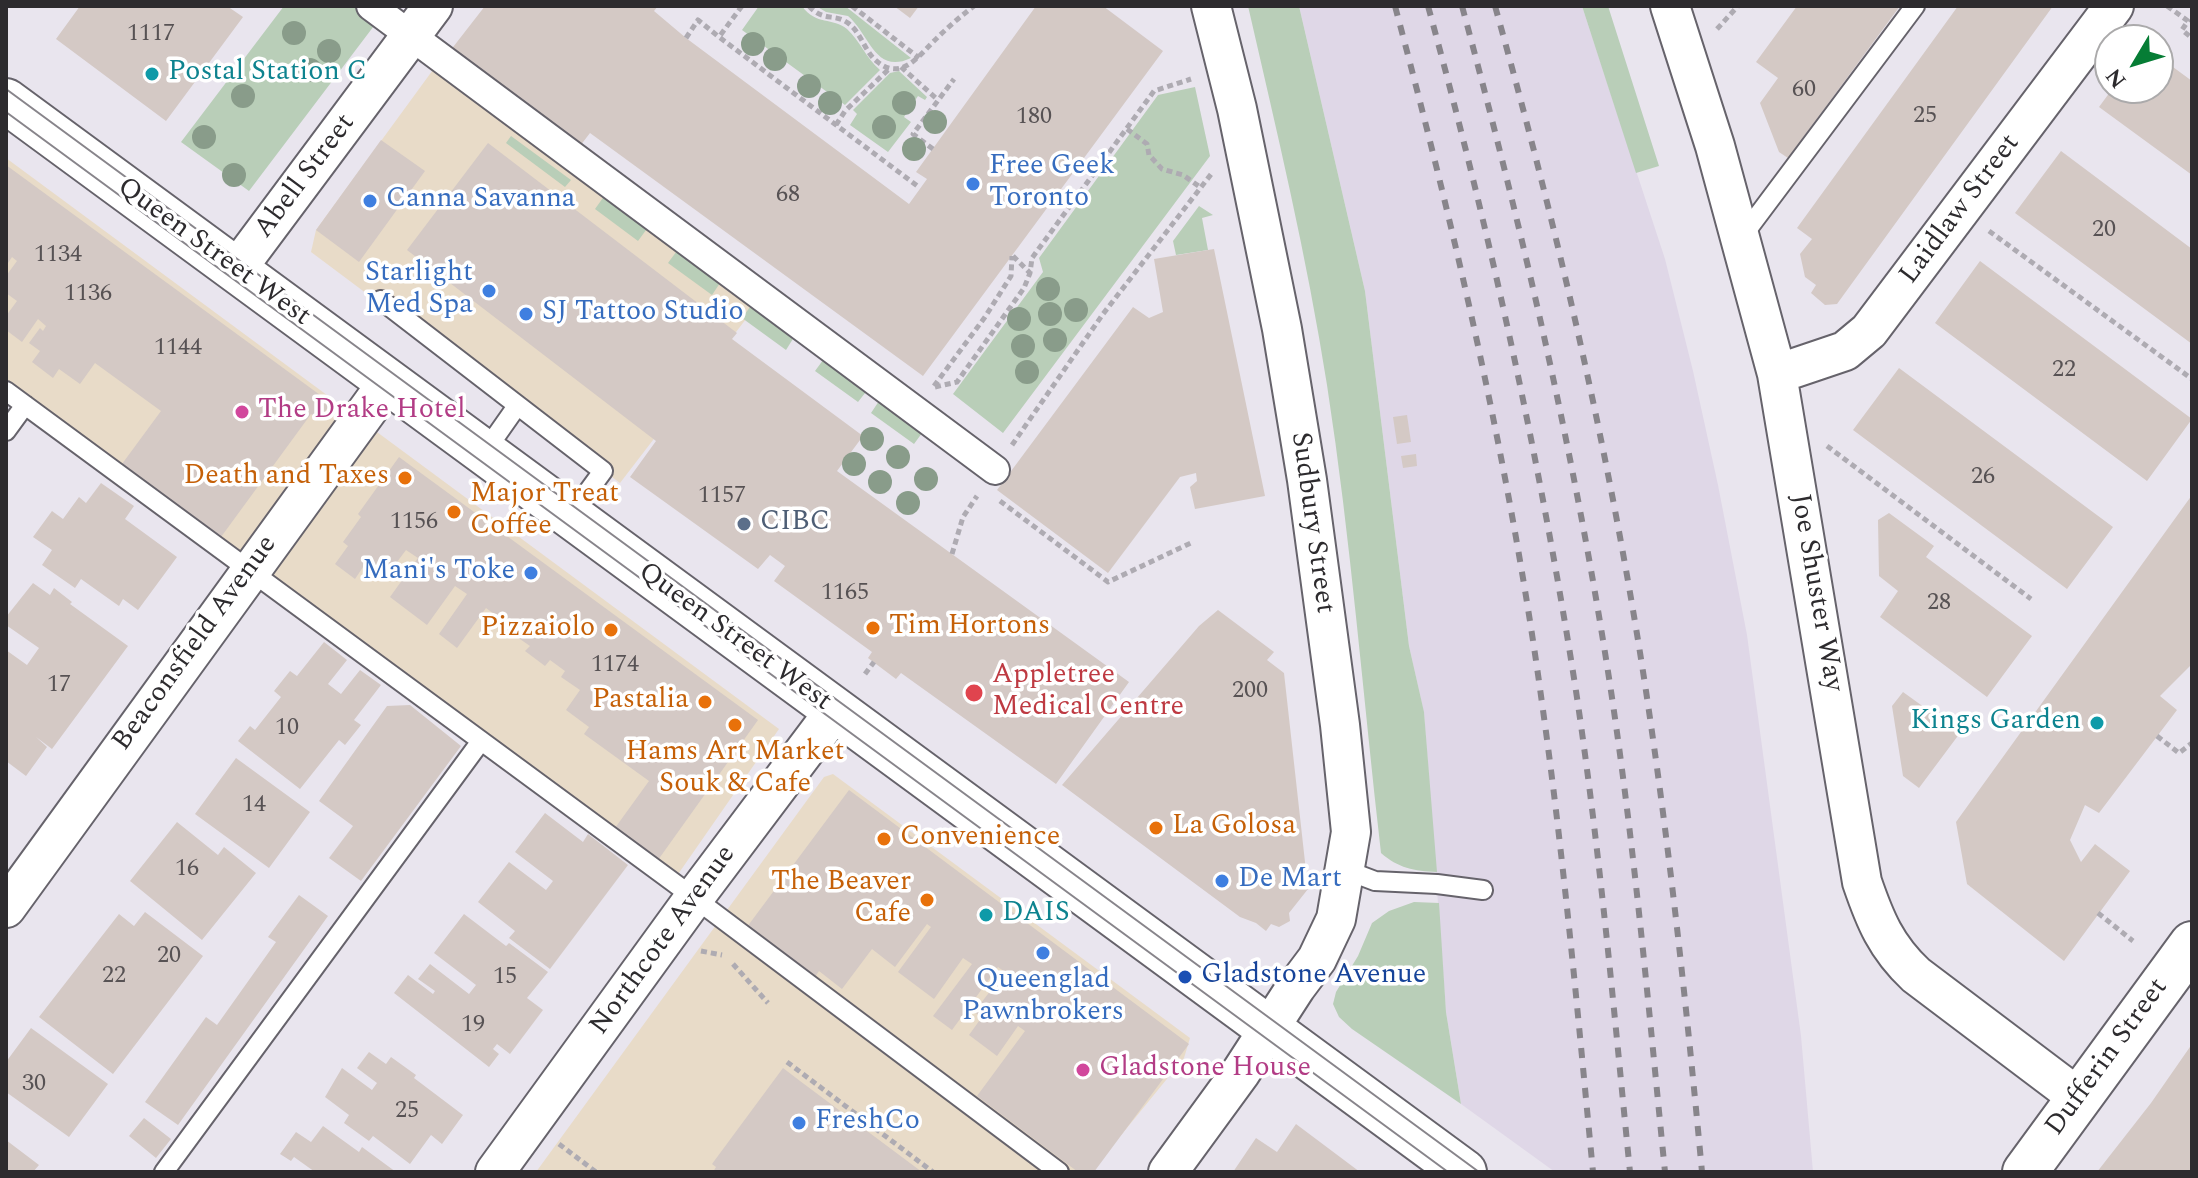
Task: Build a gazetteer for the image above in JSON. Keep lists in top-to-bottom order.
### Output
{
  "streets": {
    "main road": ["Queen Street West", "Dufferin Street"],
    "street": [
      "Abell Street",
      "Laidlaw Street",
      "Sudbury Street",
      "Joe Shuster Way",
      "Beaconsfield Avenue",
      "Northcote Avenue"
    ]
  },
  "crossings": [
    ["Abell Street", "Queen Street West"],
    ["Laidlaw Street", "Joe Shuster Way"],
    ["Queen Street West", "Sudbury Street"],
    ["Queen Street West", "Beaconsfield Avenue"],
    ["Queen Street West", "Northcote Avenue"],
    ["Joe Shuster Way", "Dufferin Street"]
  ],
  "places": [
    "Postal Station C",
    "Free Geek Toronto",
    "Canna Savanna",
    "Starlight Med Spa",
    "SJ Tattoo Studio",
    "The Drake Hotel",
    "Death and Taxes",
    "Major Treat Coffee",
    "CIBC",
    "Mani's Toke",
    "Tim Hortons",
    "Pizzaiolo",
    "Appletree Medical Centre",
    "Pastalia",
    "Kings Garden",
    "Hams Art Market Souk & Cafe",
    "La Golosa",
    "Convenience",
    "De Mart",
    "The Beaver Cafe",
    "DAIS",
    "Queenglad Pawnbrokers",
    "Gladstone Avenue",
    "Gladstone House",
    "FreshCo"
  ],
  "house_numbers": [
    "1117",
    "60",
    "25",
    "180",
    "68",
    "20",
    "1134",
    "1136",
    "1144",
    "22",
    "26",
    "1157",
    "1156",
    "1165",
    "28",
    "1174",
    "17",
    "200",
    "10",
    "14",
    "16",
    "20",
    "22",
    "15",
    "19",
    "30",
    "25"
  ],
  "north": "bottom left"
}
